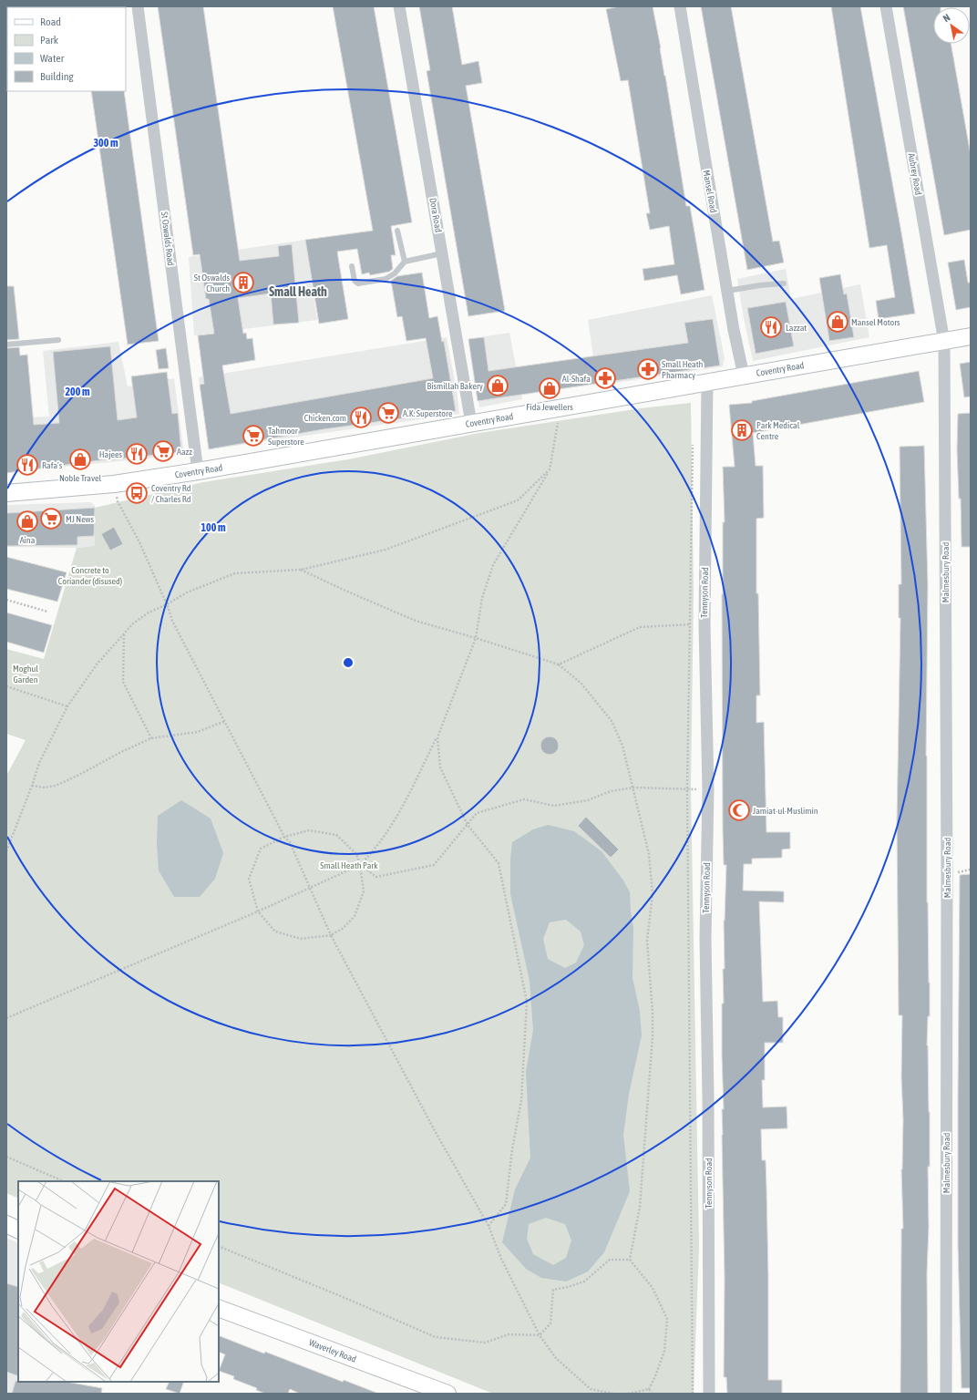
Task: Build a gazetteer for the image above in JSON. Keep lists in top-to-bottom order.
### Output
{
  "streets": {
    "street": [
      "Aubrey Road",
      "Mansel Road",
      "Dora Road",
      "St Oswalds Road",
      "Coventry Road",
      "Malmesbury Road",
      "Tennyson Road",
      "Waverley Road"
    ]
  },
  "crossings": [
    ["Aubrey Road", "Coventry Road"],
    ["Aubrey Road", "Malmesbury Road"],
    ["Mansel Road", "Coventry Road"],
    ["Dora Road", "Coventry Road"],
    ["St Oswalds Road", "Coventry Road"],
    ["Coventry Road", "Malmesbury Road"],
    ["Coventry Road", "Tennyson Road"]
  ],
  "districts": ["Small Heath"],
  "parks": ["Concrete to Coriander (disused)", "Moghul Garden", "Small Heath Park"],
  "places": {
    "building": ["St Oswalds Church", "Park Medical Centre"],
    "shop": [
      "Mansel Motors",
      "Bismillah Bakery",
      "Fida Jewellers",
      "Noble Travel",
      "Aina"
    ],
    "restaurant": [
      "Lazzat",
      "Chicken.com",
      "Hajees",
      "Rafa's"
    ],
    "pharmacy": ["Small Heath Pharmacy", "Al-Shafa"],
    "supermarket": [
      "A.K. Superstore",
      "Tahmoor Superstore",
      "Aazz",
      "MJ News"
    ],
    "bus stop": ["Coventry Rd / Charles Rd"],
    "mosque": ["Jamiat-ul-Muslimin"]
  },
  "legend": [
    "Road",
    "Park",
    "Water",
    "Building"
  ],
  "north": "top left",
  "rings": ["300 m", "200 m", "100 m"]
}
